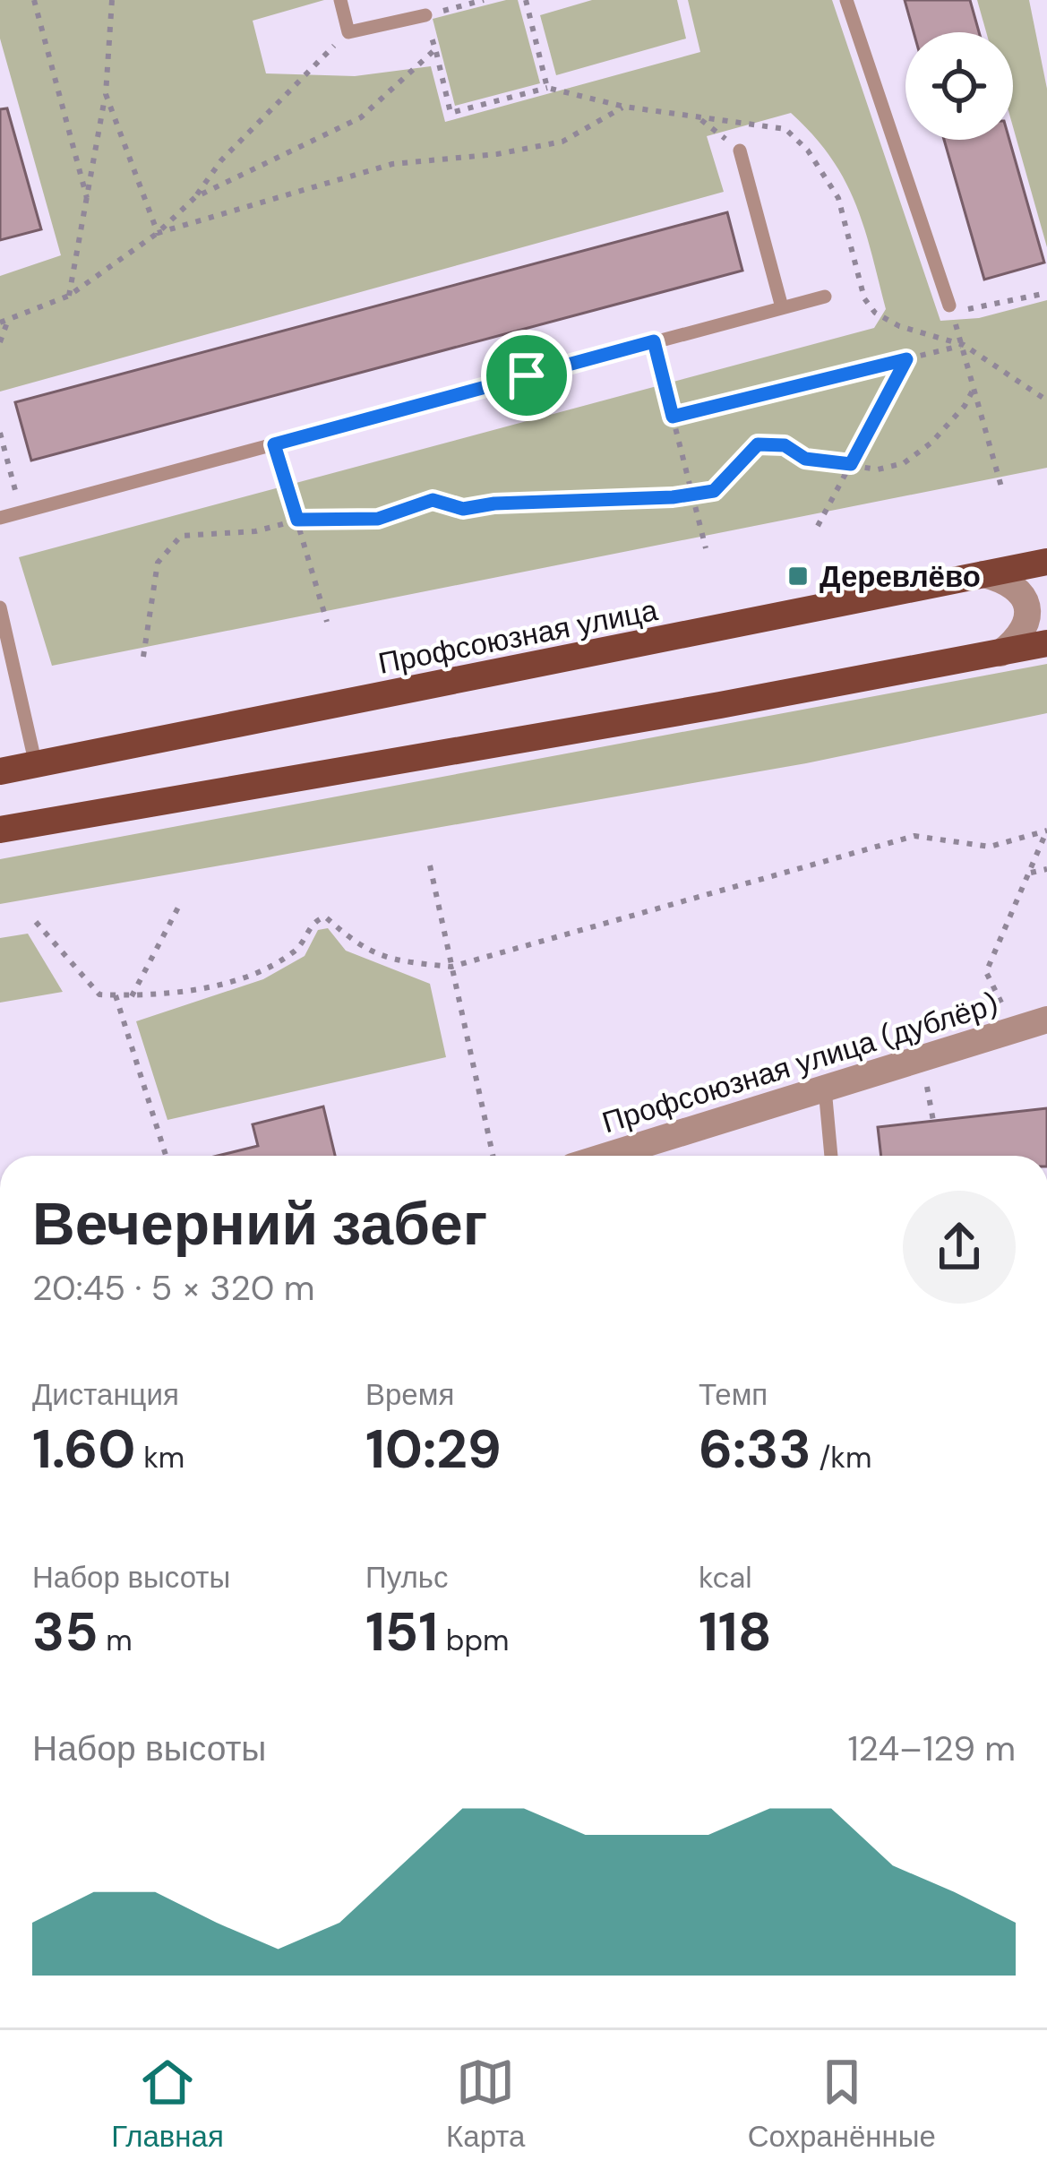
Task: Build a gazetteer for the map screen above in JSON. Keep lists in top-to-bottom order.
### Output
{
  "streets": {
    "main road": ["Профсоюзная улица"],
    "street": ["Профсоюзная улица (дублёр)"]
  },
  "places": {
    "transit": ["Деревлёво"]
  },
  "page": {
    "heading": ["Вечерний забег", "20:45 · 5 × 320 m"],
    "stats": [
      ["Дистанция", "1.60 km"],
      ["Время", "10:29"],
      ["Темп", "6:33 /km"],
      ["Набор высоты", "35 m"],
      ["Пульс", "151 bpm"],
      ["kcal", "118"]
    ],
    "chart": ["Набор высоты", "124–129 m"],
    "tabs": ["Главная", "Карта", "Сохранённые"]
  }
}
